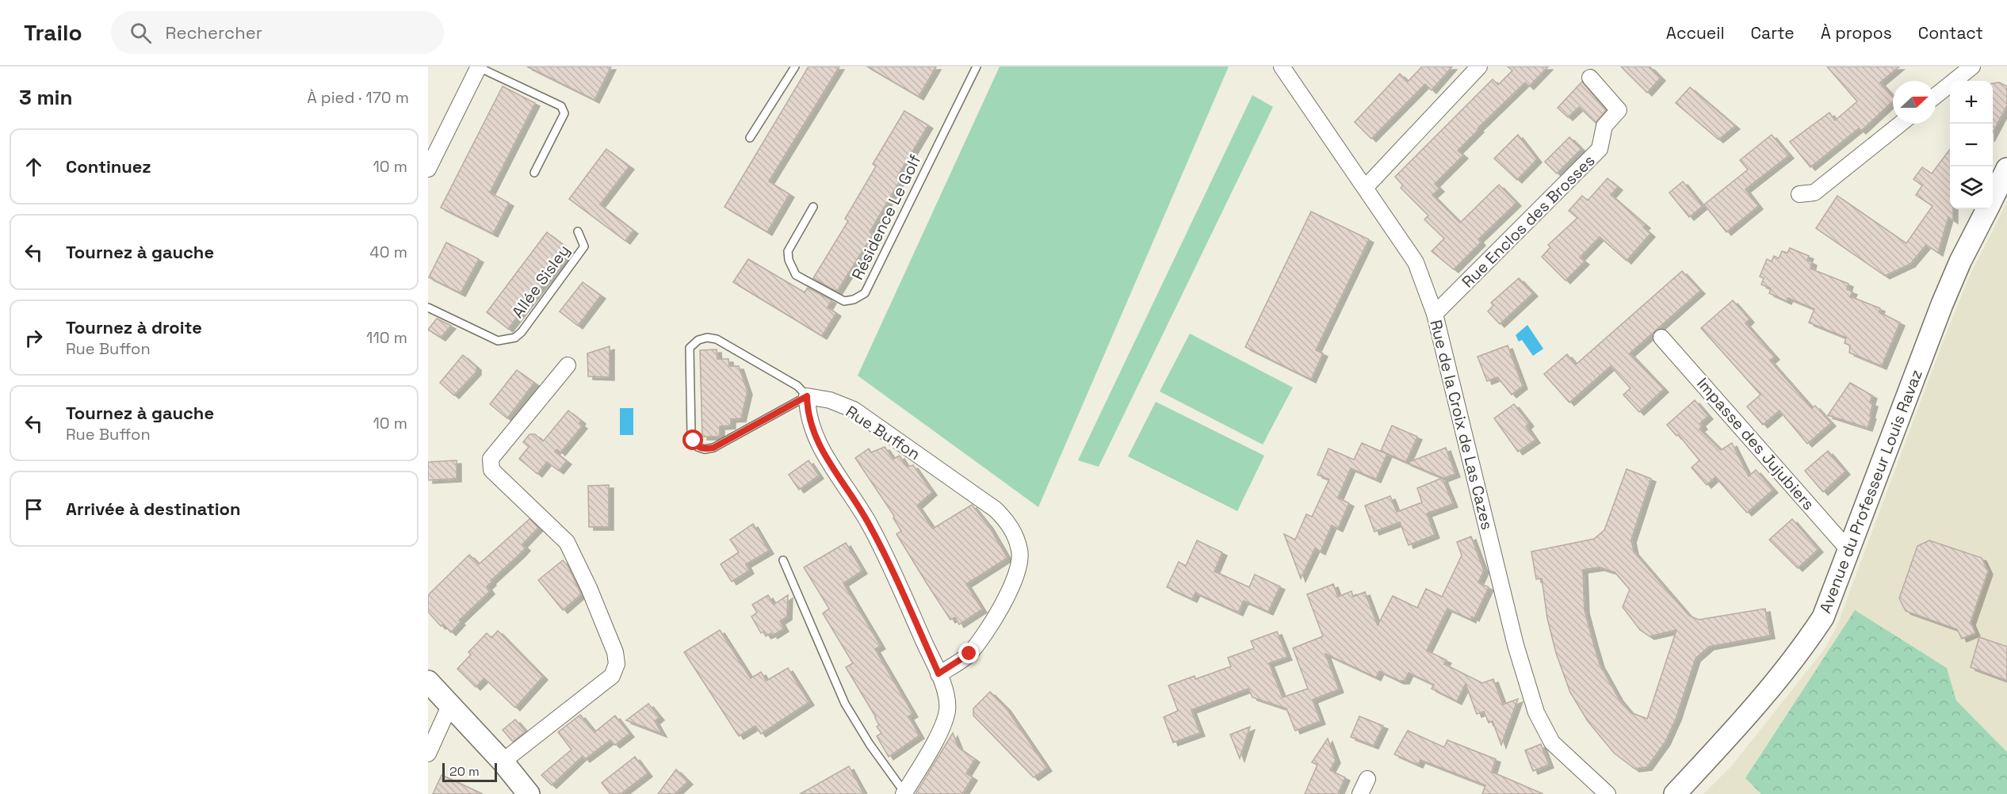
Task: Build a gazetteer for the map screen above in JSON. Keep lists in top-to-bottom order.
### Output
{
  "streets": {
    "street": [
      "Rue Enclos des Brosses",
      "Rue de la Croix de Las Cazes",
      "Rue Buffon",
      "Impasse des Jujubiers",
      "Avenue du Professeur Louis Ravaz"
    ],
    "lane": ["Résidence Le Golf", "Allée Sisley"]
  },
  "crossings": [
    ["Rue Enclos des Brosses", "Rue de la Croix de Las Cazes"],
    ["Impasse des Jujubiers", "Avenue du Professeur Louis Ravaz"]
  ],
  "scale_bar": "20 m",
  "north": "right",
  "page": {
    "header": "Trailo",
    "search": "Rechercher",
    "nav": [
      "Accueil",
      "Carte",
      "À propos",
      "Contact"
    ],
    "heading": ["3 min", "À pied · 170 m"],
    "map_buttons": ["+", "−"],
    "list": [
      ["Continuez", "10 m"],
      ["Tournez à gauche", "40 m"],
      ["Tournez à droite", "Rue Buffon", "110 m"],
      ["Tournez à gauche", "Rue Buffon", "10 m"],
      "Arrivée à destination"
    ],
    "scale": "20 m"
  }
}
